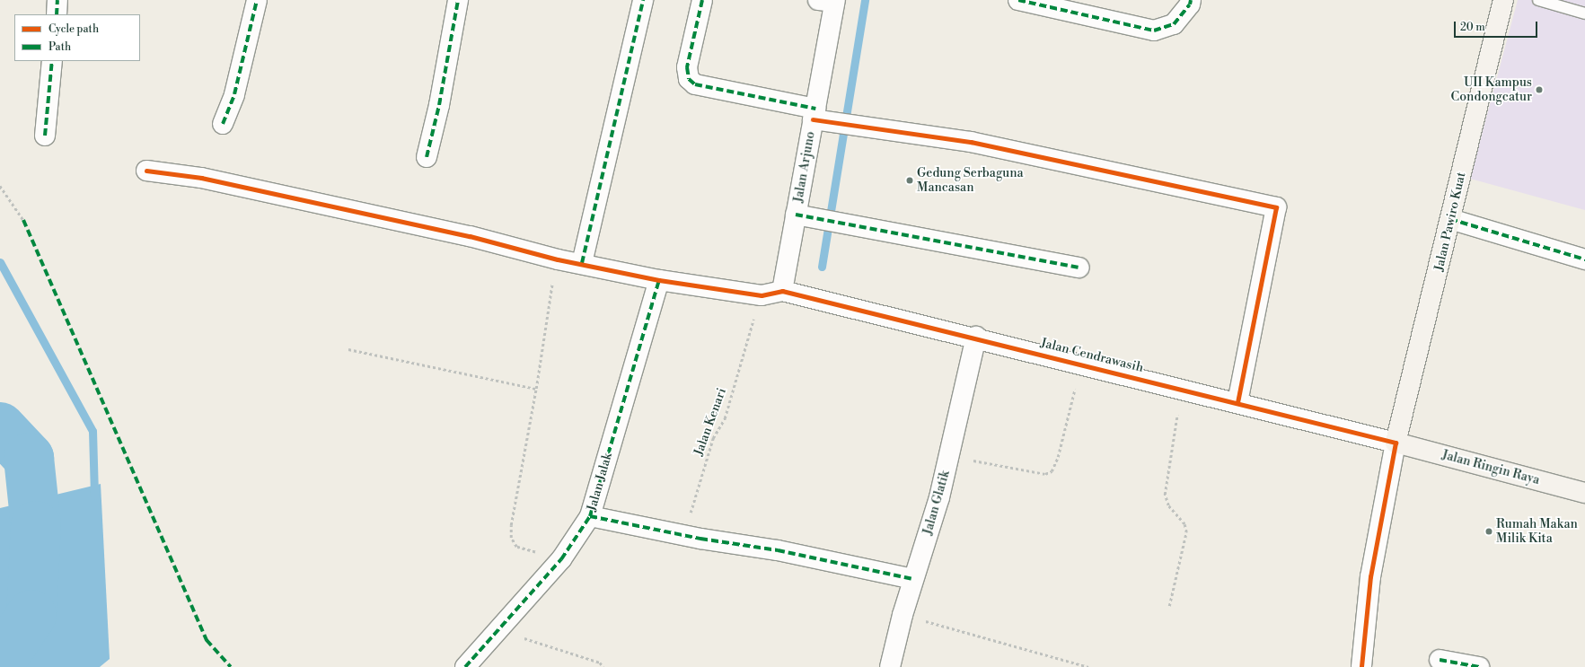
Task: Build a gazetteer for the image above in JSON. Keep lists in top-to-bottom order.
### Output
{
  "streets": {
    "main road": ["Jalan Pawiro Kuat", "Jalan Ringin Raya"],
    "street": [
      "Jalan Arjuno",
      "Jalan Cendrawasih",
      "Jalan Jalak",
      "Jalan Glatik"
    ],
    "path": ["Jalan Kenari"]
  },
  "crossings": [
    ["Jalan Arjuno", "Jalan Cendrawasih"],
    ["Jalan Pawiro Kuat", "Jalan Cendrawasih"],
    ["Jalan Pawiro Kuat", "Jalan Ringin Raya"],
    ["Jalan Cendrawasih", "Jalan Ringin Raya"],
    ["Jalan Cendrawasih", "Jalan Glatik"]
  ],
  "places": ["UII Kampus Condongcatur", "Gedung Serbaguna Mancasan", "Rumah Makan Milik Kita"],
  "legend": ["Cycle path", "Path"],
  "scale_bar": "20 m"
}
